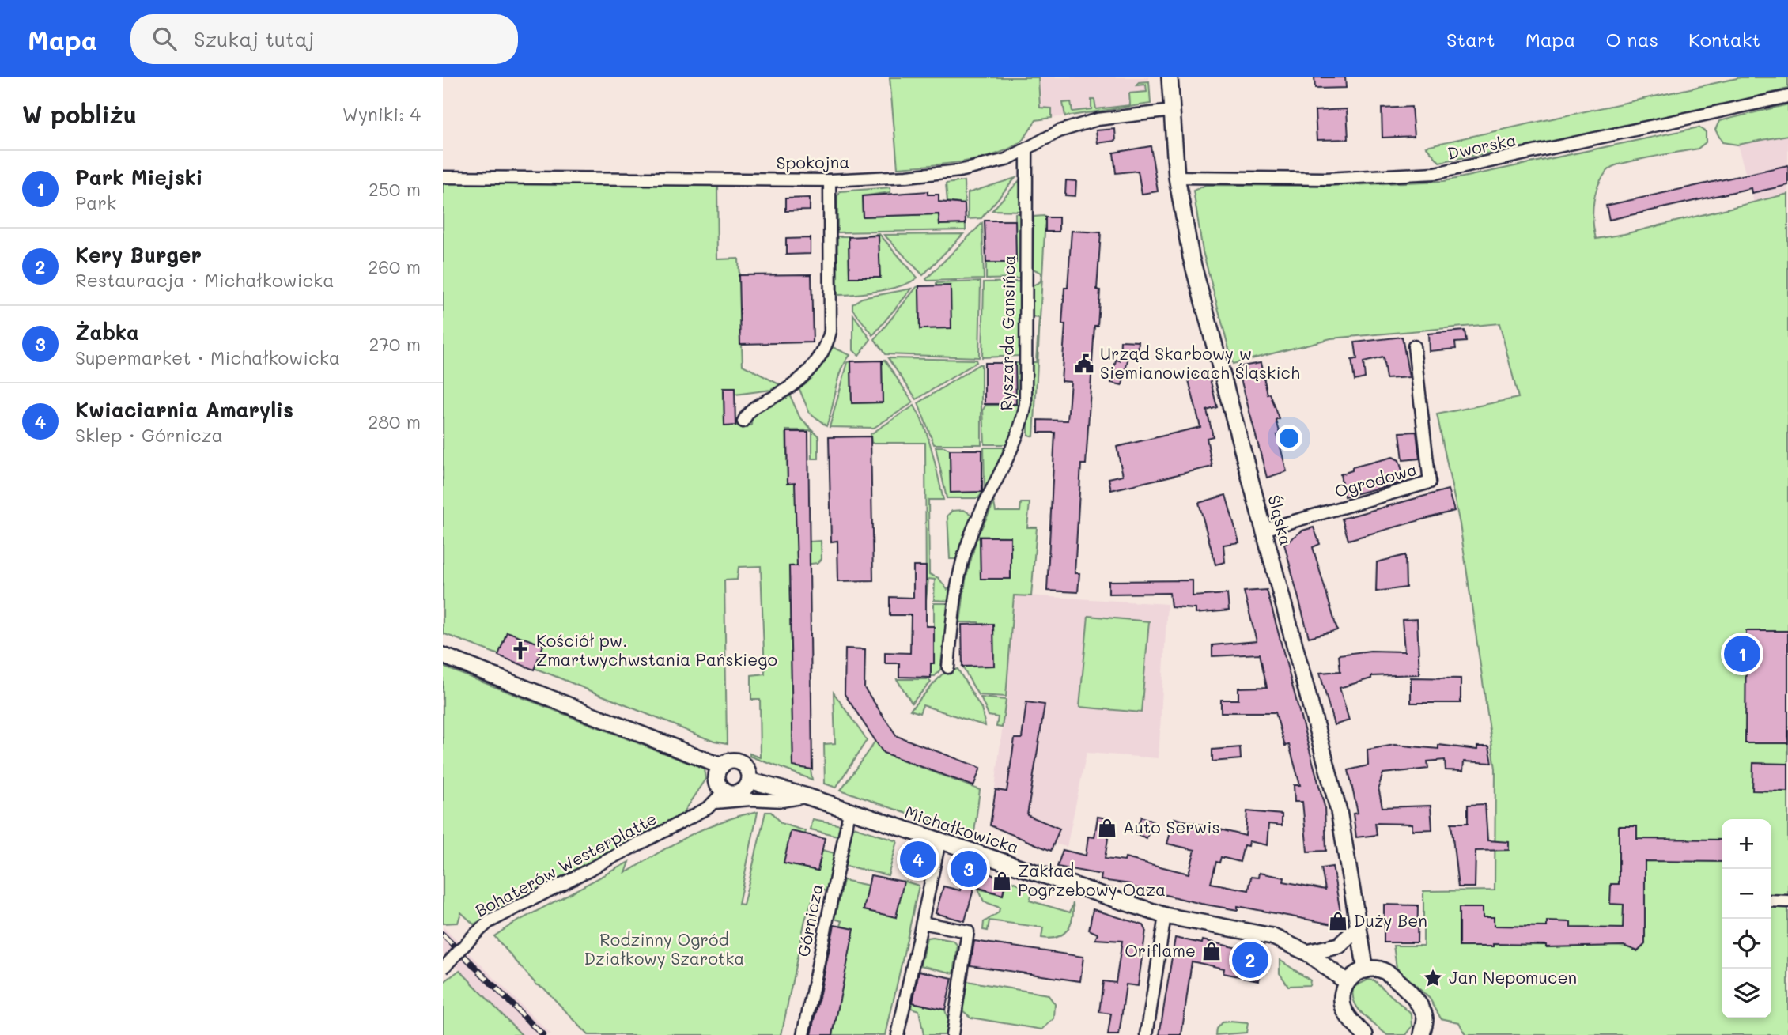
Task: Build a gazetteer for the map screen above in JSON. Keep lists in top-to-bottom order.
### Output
{
  "streets": {
    "main road": ["Śląska", "Michałkowicka"],
    "street": [
      "Dworska",
      "Spokojna",
      "Ryszarda Gansińca",
      "Ogrodowa",
      "Bohaterów Westerplatte",
      "Górnicza"
    ]
  },
  "crossings": [
    ["Dworska", "Śląska"],
    ["Spokojna", "Ryszarda Gansińca"],
    ["Spokojna", "Śląska"],
    ["Ogrodowa", "Śląska"],
    ["Michałkowicka", "Bohaterów Westerplatte"],
    ["Michałkowicka", "Górnicza"]
  ],
  "parks": ["Rodzinny Ogród Działkowy Szarotka"],
  "places": {
    "public building": ["Urząd Skarbowy w Siemianowicach Śląskich"],
    "church": ["Kościół pw. Zmartwychwstania Pańskiego"],
    "shop": [
      "Auto Serwis",
      "Zakład Pogrzebowy Oaza",
      "Duży Ben",
      "Oriflame"
    ],
    "place": ["Jan Nepomucen"]
  },
  "page": {
    "header": "Mapa",
    "search": "Szukaj tutaj",
    "nav": [
      "Start",
      "Mapa",
      "O nas",
      "Kontakt"
    ],
    "heading": ["W pobliżu", "Wyniki: 4"],
    "list": [
      {
        "mark": "1",
        "name": "Park Miejski",
        "note": "Park",
        "value": "250 m"
      },
      {
        "mark": "2",
        "name": "Kery Burger",
        "note": "Restauracja · Michałkowicka",
        "value": "260 m"
      },
      {
        "mark": "3",
        "name": "Żabka",
        "note": "Supermarket · Michałkowicka",
        "value": "270 m"
      },
      {
        "mark": "4",
        "name": "Kwiaciarnia Amarylis",
        "note": "Sklep · Górnicza",
        "value": "280 m"
      }
    ],
    "pins": [
      "1",
      "4",
      "3",
      "2"
    ],
    "map_buttons": ["+", "−"]
  }
}
